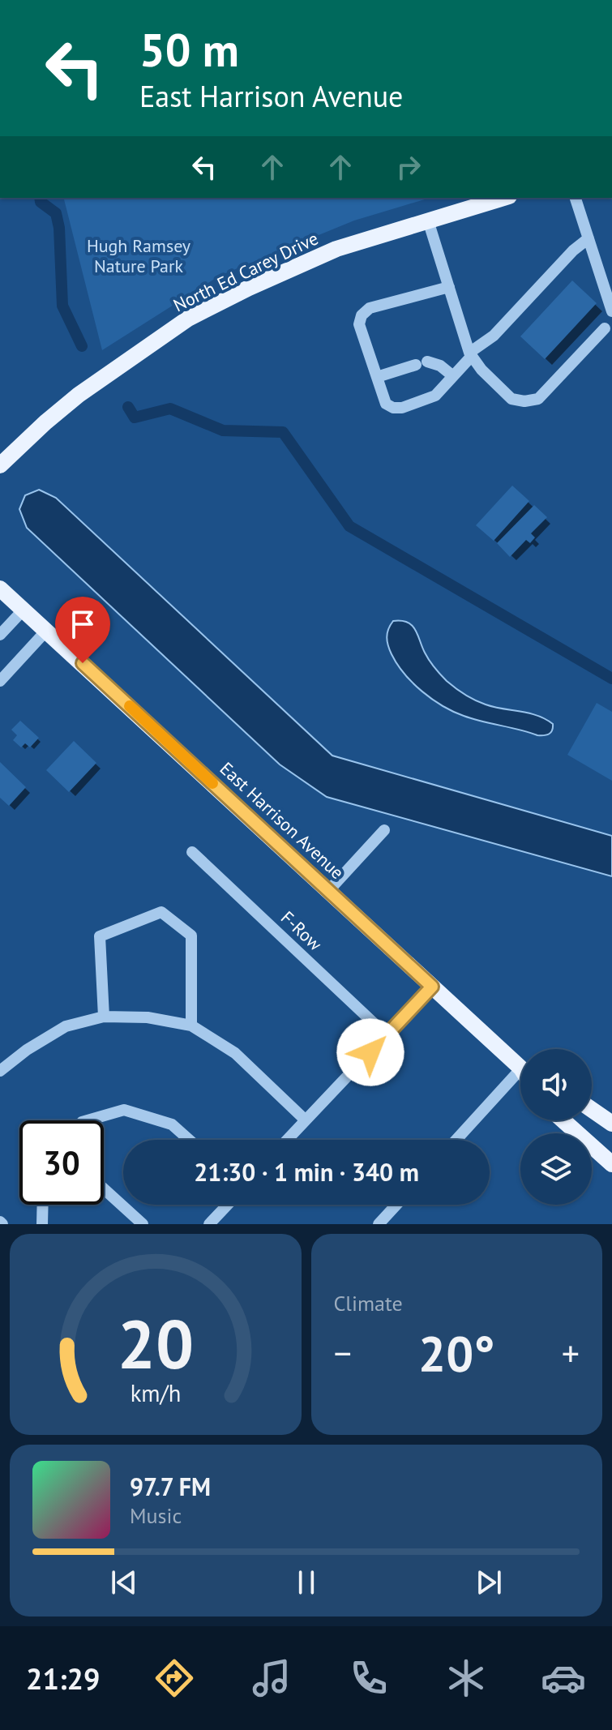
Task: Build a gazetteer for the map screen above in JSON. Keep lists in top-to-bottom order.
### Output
{
  "streets": {
    "main road": ["North Ed Carey Drive", "East Harrison Avenue"],
    "street": ["F-Row"]
  },
  "parks": ["Hugh Ramsey Nature Park"],
  "page": {
    "turn": ["50 m", "East Harrison Avenue"],
    "limit": "30",
    "trip": "21:30 · 1 min · 340 m",
    "tile": "Climate",
    "heat": ["−", "20°", "+"],
    "song": ["97.7 FM", "Music"],
    "tabs": "21:29",
    "gauge": ["20", "km/h"]
  }
}
